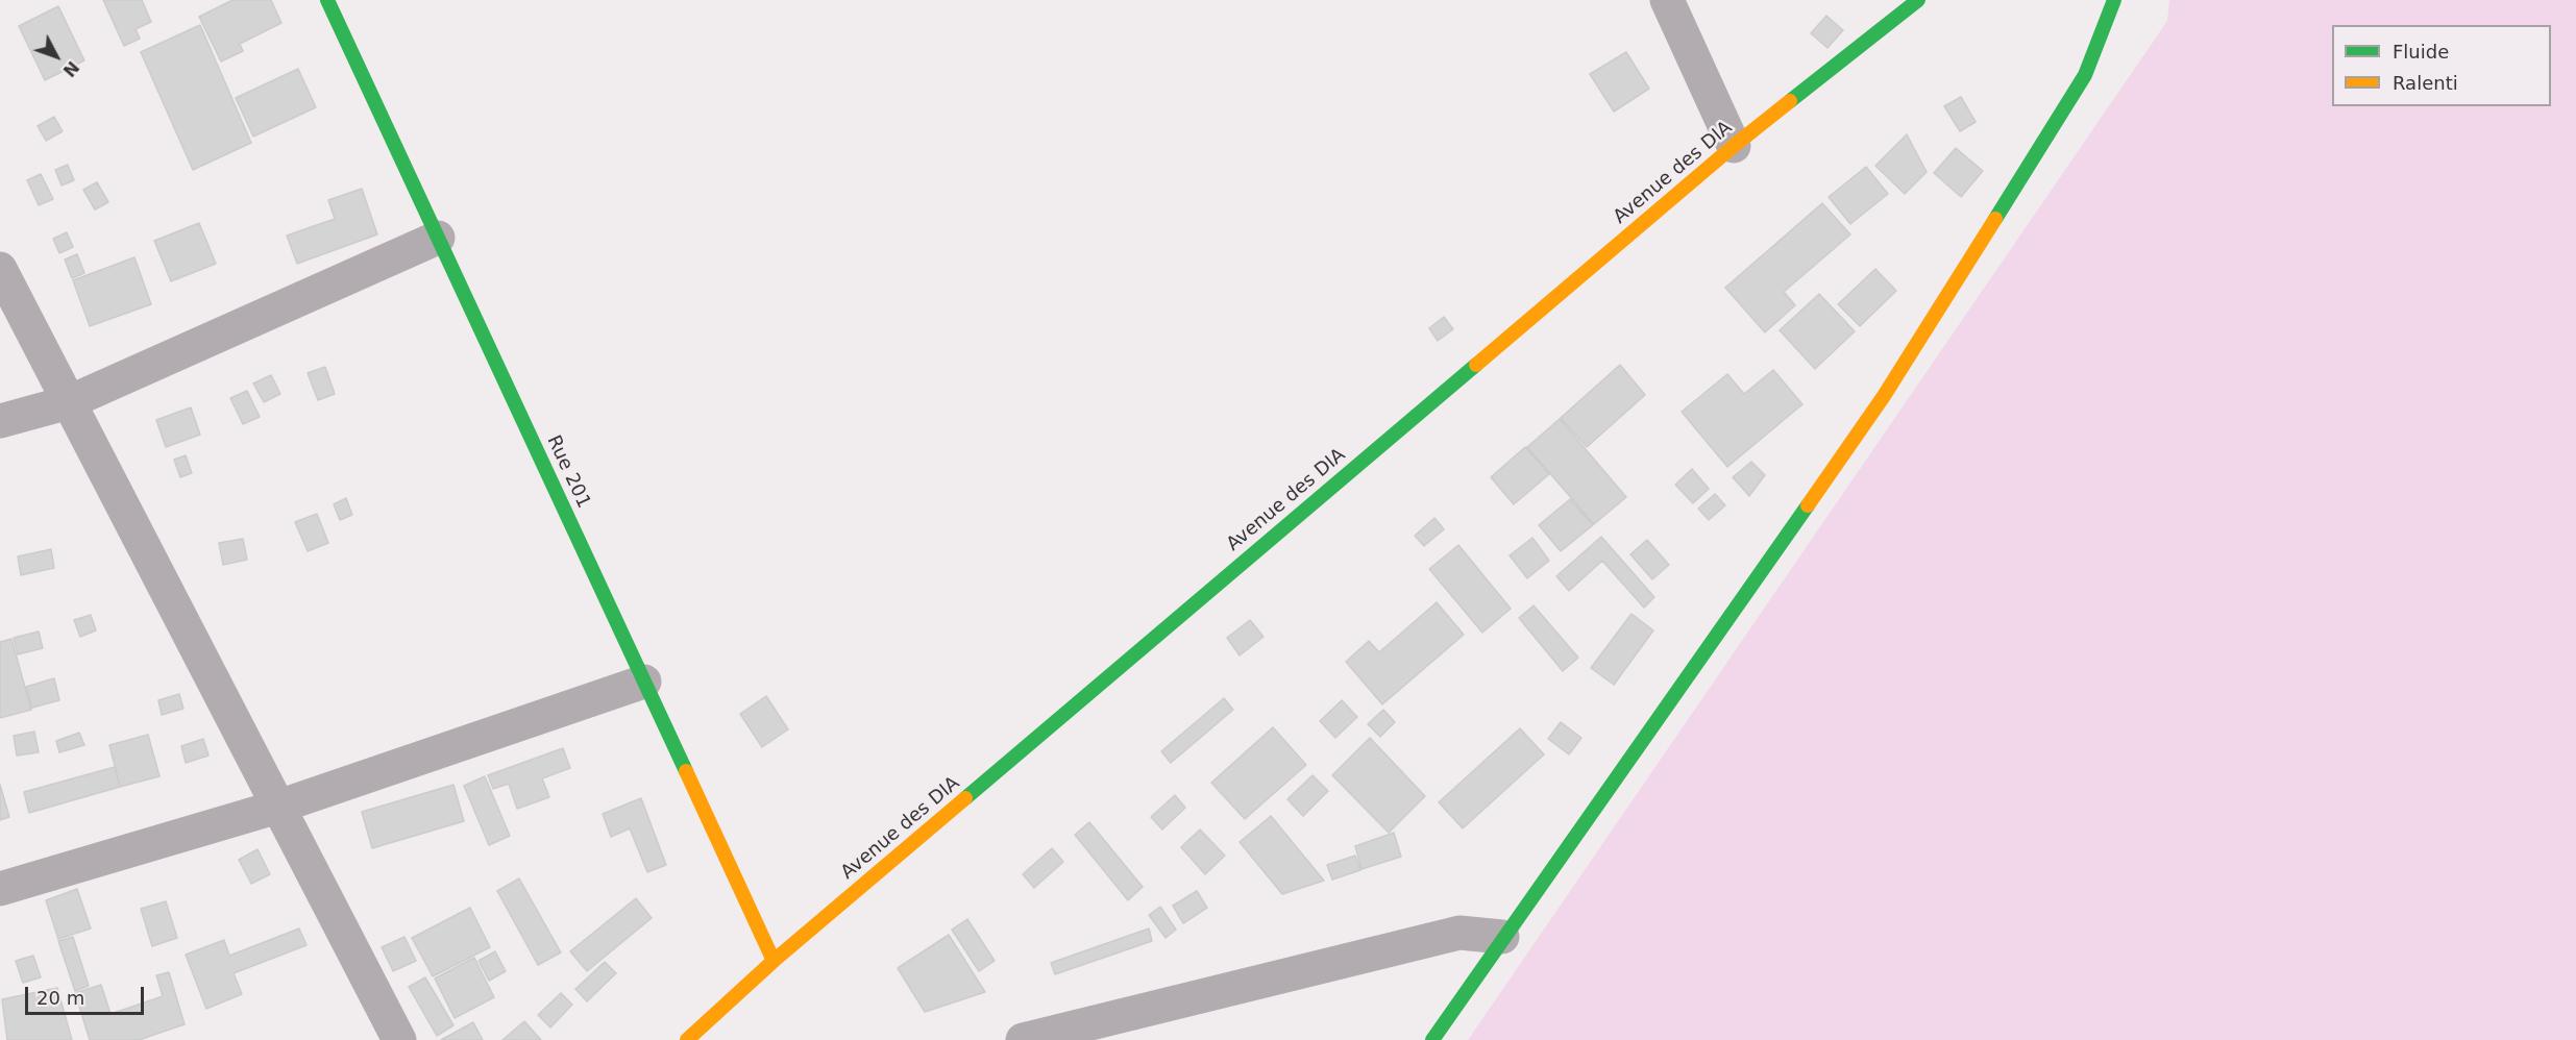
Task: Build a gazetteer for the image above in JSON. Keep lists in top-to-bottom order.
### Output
{
  "streets": {
    "street": ["Avenue des DIA", "Rue 201"]
  },
  "crossings": [
    ["Avenue des DIA", "Rue 201"]
  ],
  "legend": ["Fluide", "Ralenti"],
  "scale_bar": "20 m",
  "north": "bottom right"
}
